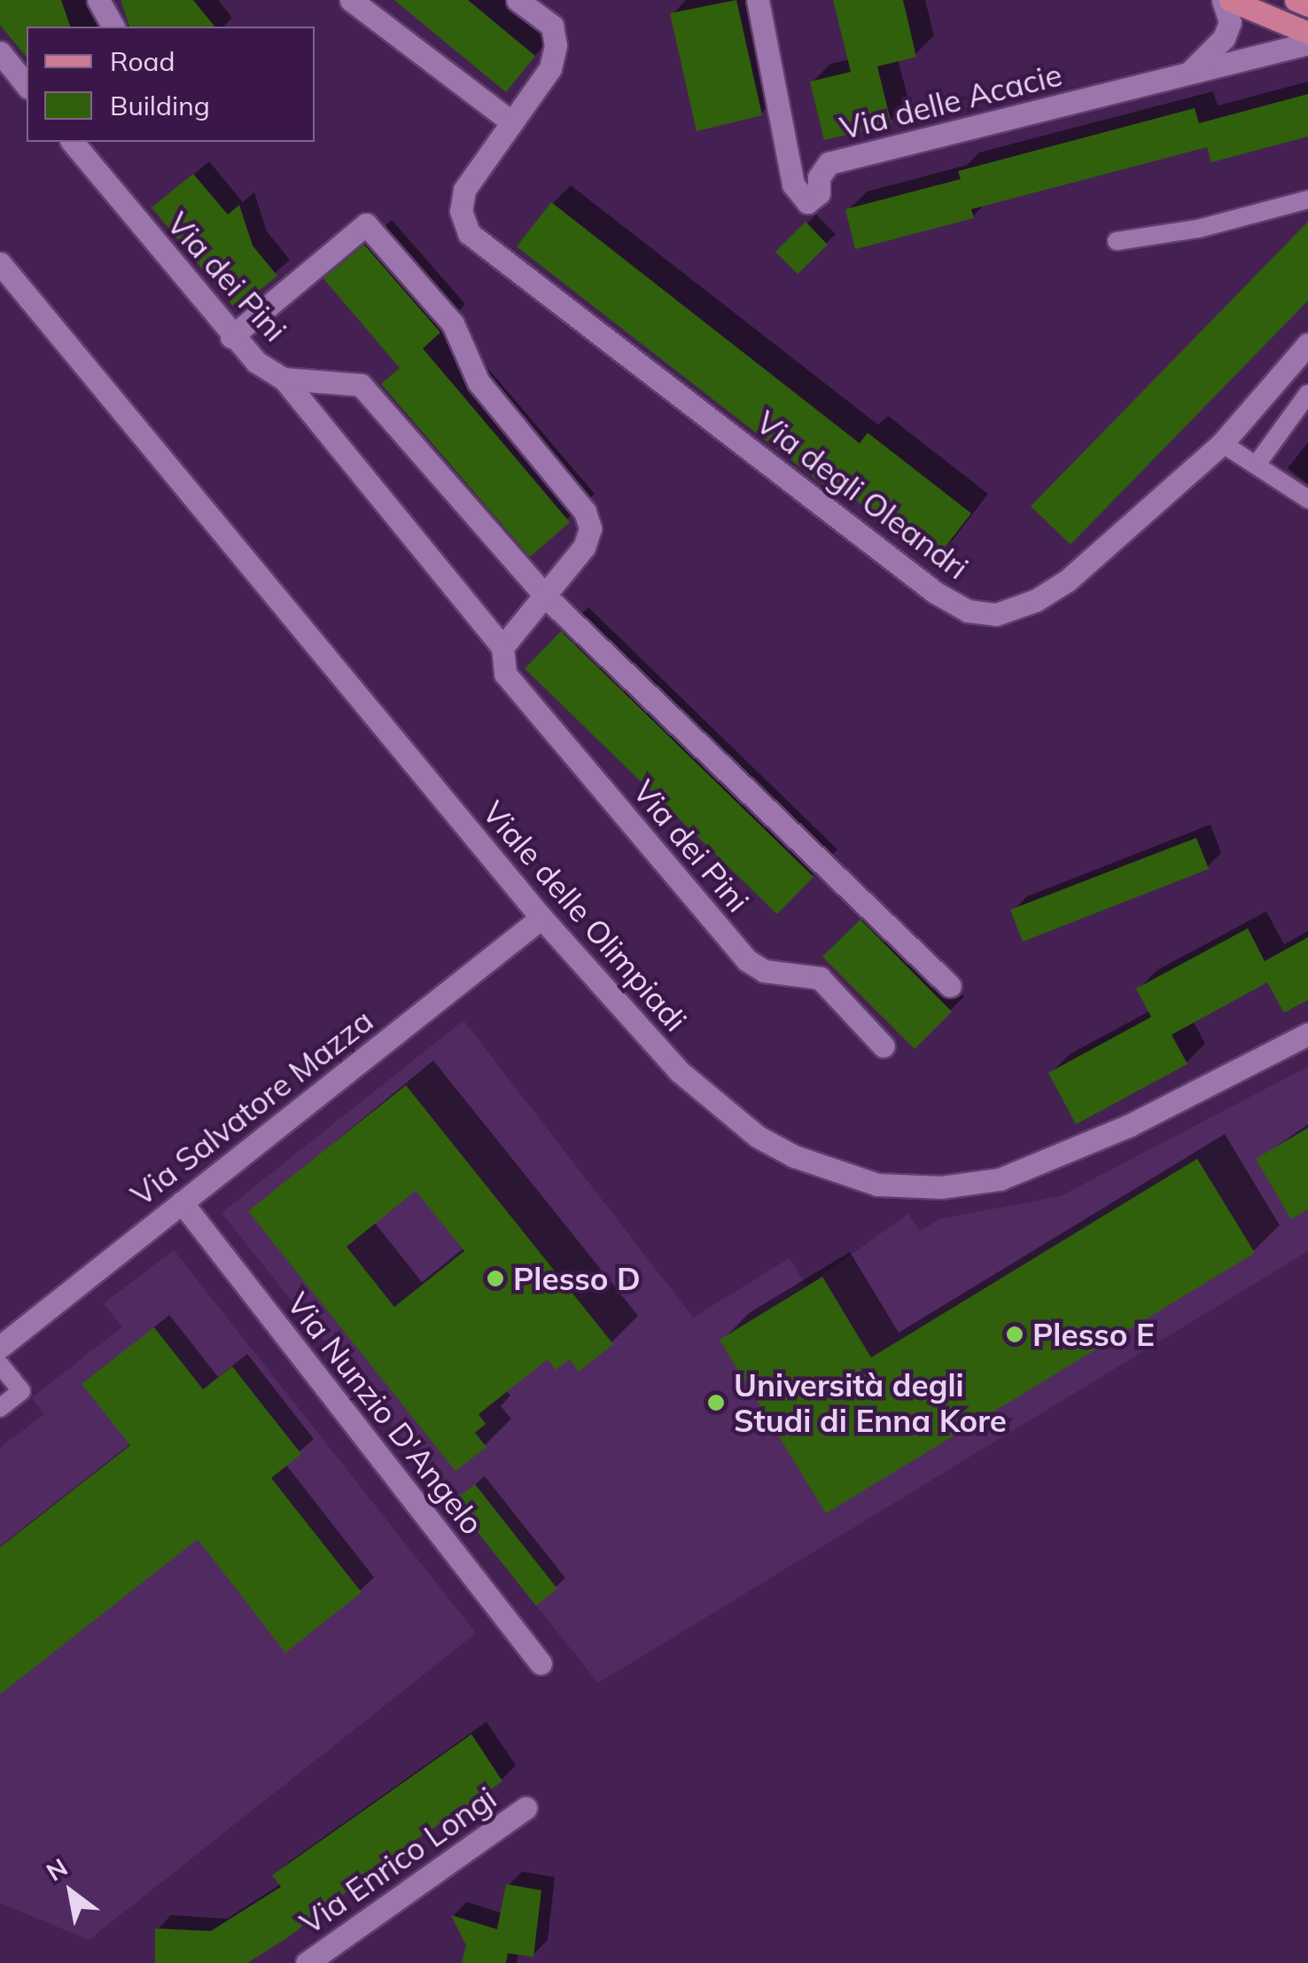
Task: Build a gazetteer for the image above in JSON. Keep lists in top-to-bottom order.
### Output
{
  "streets": {
    "street": [
      "Via delle Acacie",
      "Via dei Pini",
      "Via degli Oleandri",
      "Viale delle Olimpiadi",
      "Via Salvatore Mazza",
      "Via Nunzio D'Angelo",
      "Via Enrico Longi"
    ]
  },
  "crossings": [
    ["Viale delle Olimpiadi", "Via Salvatore Mazza"],
    ["Via Salvatore Mazza", "Via Nunzio D'Angelo"]
  ],
  "places": ["Plesso D", "Plesso E", "Università degli Studi di Enna Kore"],
  "legend": ["Road", "Building"],
  "north": "top left"
}
